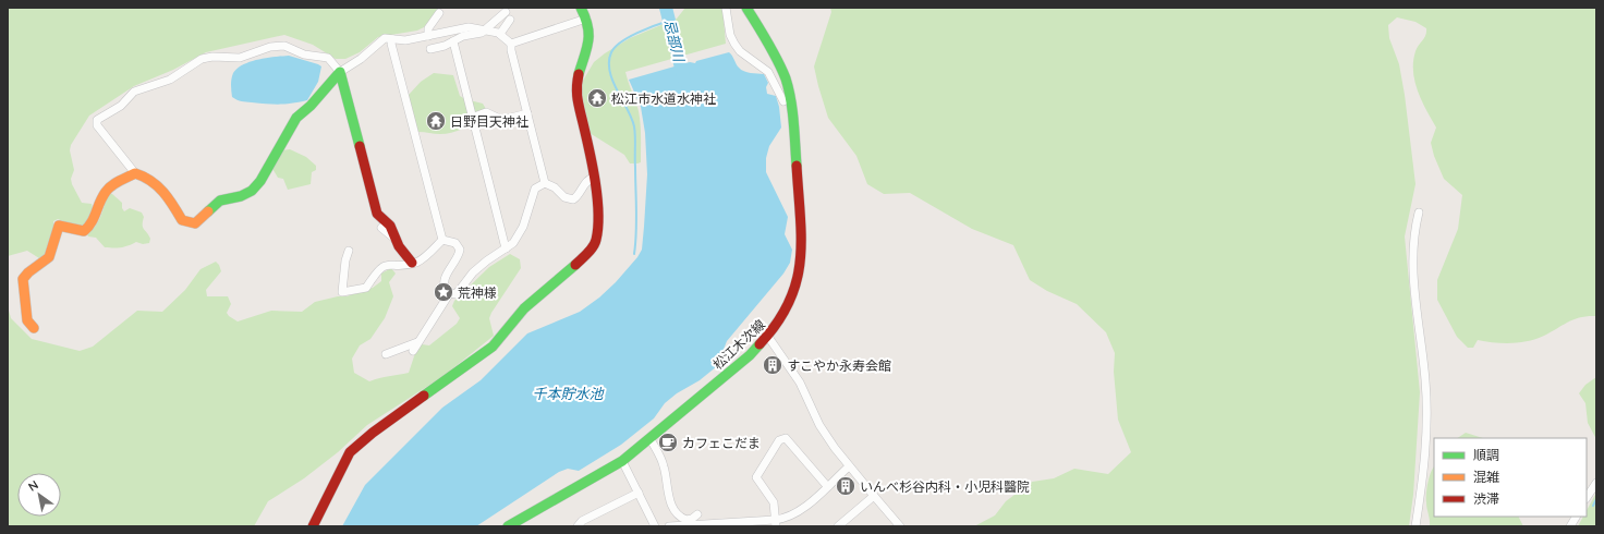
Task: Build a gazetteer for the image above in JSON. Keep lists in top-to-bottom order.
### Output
{
  "streets": {
    "street": ["松江木次線"]
  },
  "water": ["忌部川", "千本貯水池"],
  "places": {
    "temple": ["松江市水道水神社", "日野目天神社"],
    "place": ["荒神様"],
    "building": ["すこやか永寿会館", "いんべ杉谷内科・小児科醫院"],
    "cafe": ["カフェこだま"]
  },
  "legend": ["順調", "混雑", "渋滞"],
  "north": "top left"
}
